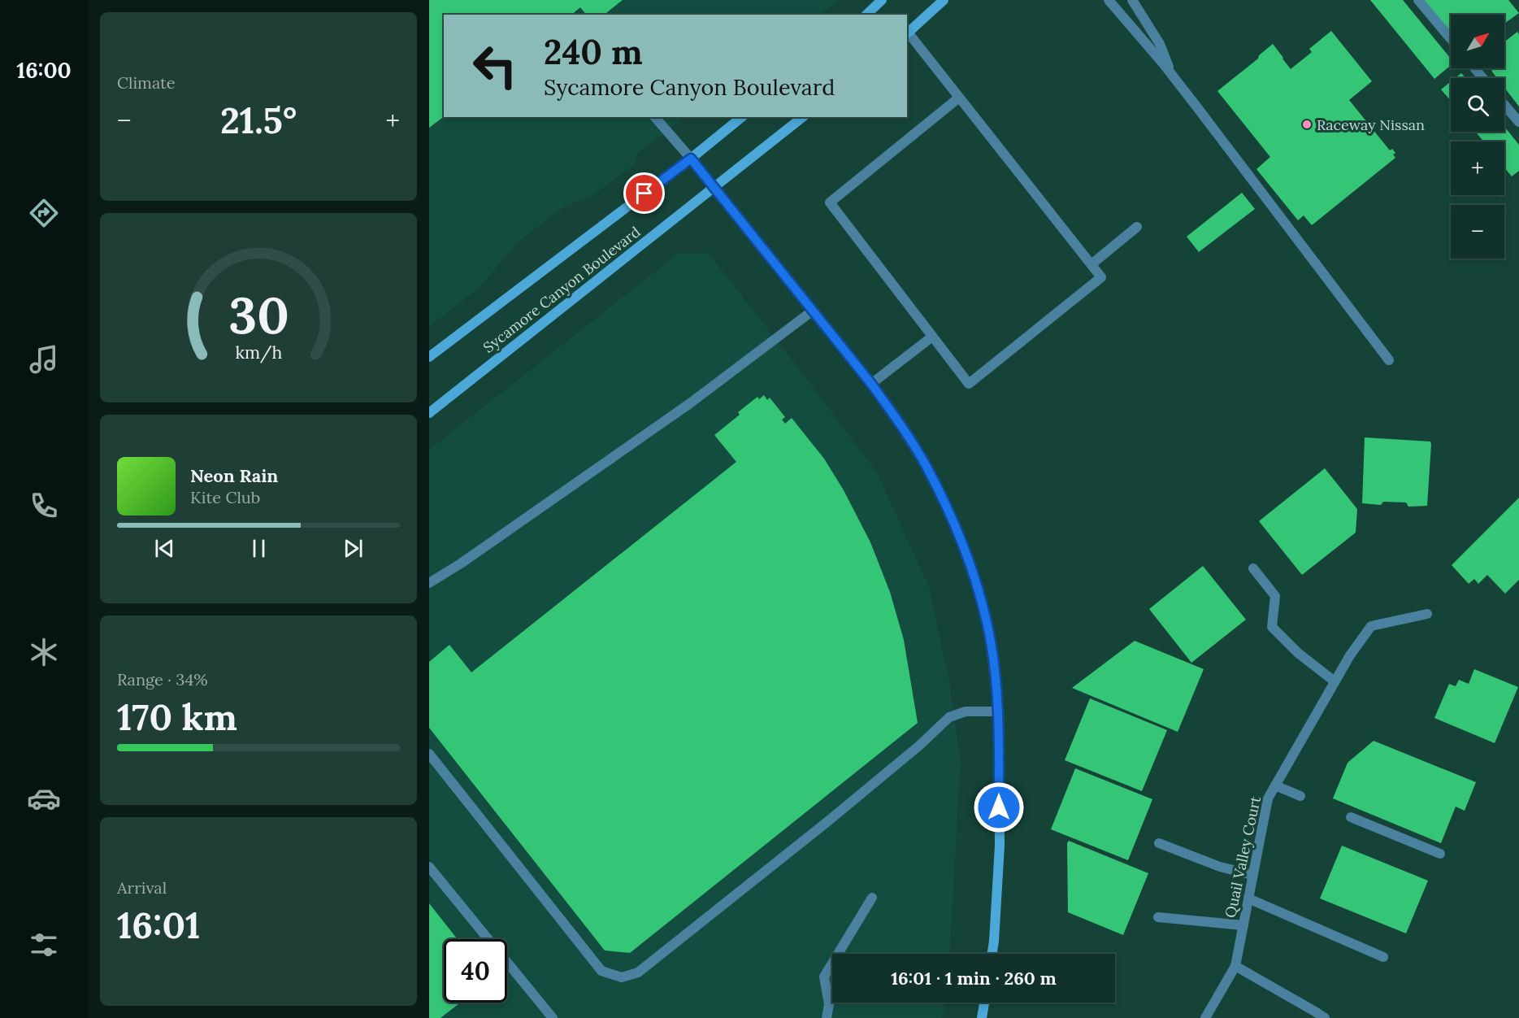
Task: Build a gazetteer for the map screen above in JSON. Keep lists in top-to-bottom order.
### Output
{
  "streets": {
    "main road": ["Sycamore Canyon Boulevard"],
    "street": ["Quail Valley Court"]
  },
  "places": ["Raceway Nissan"],
  "north": "top right",
  "page": {
    "tabs": "16:00",
    "tile": [
      "Climate",
      ["Range · 34%", "170 km"],
      ["Arrival", "16:01"]
    ],
    "map_buttons": ["+", "−"],
    "turn": ["240 m", "Sycamore Canyon Boulevard"],
    "heat": ["−", "21.5°", "+"],
    "song": ["Neon Rain", "Kite Club"],
    "limit": "40",
    "trip": "16:01 · 1 min · 260 m",
    "gauge": ["30", "km/h"]
  }
}
